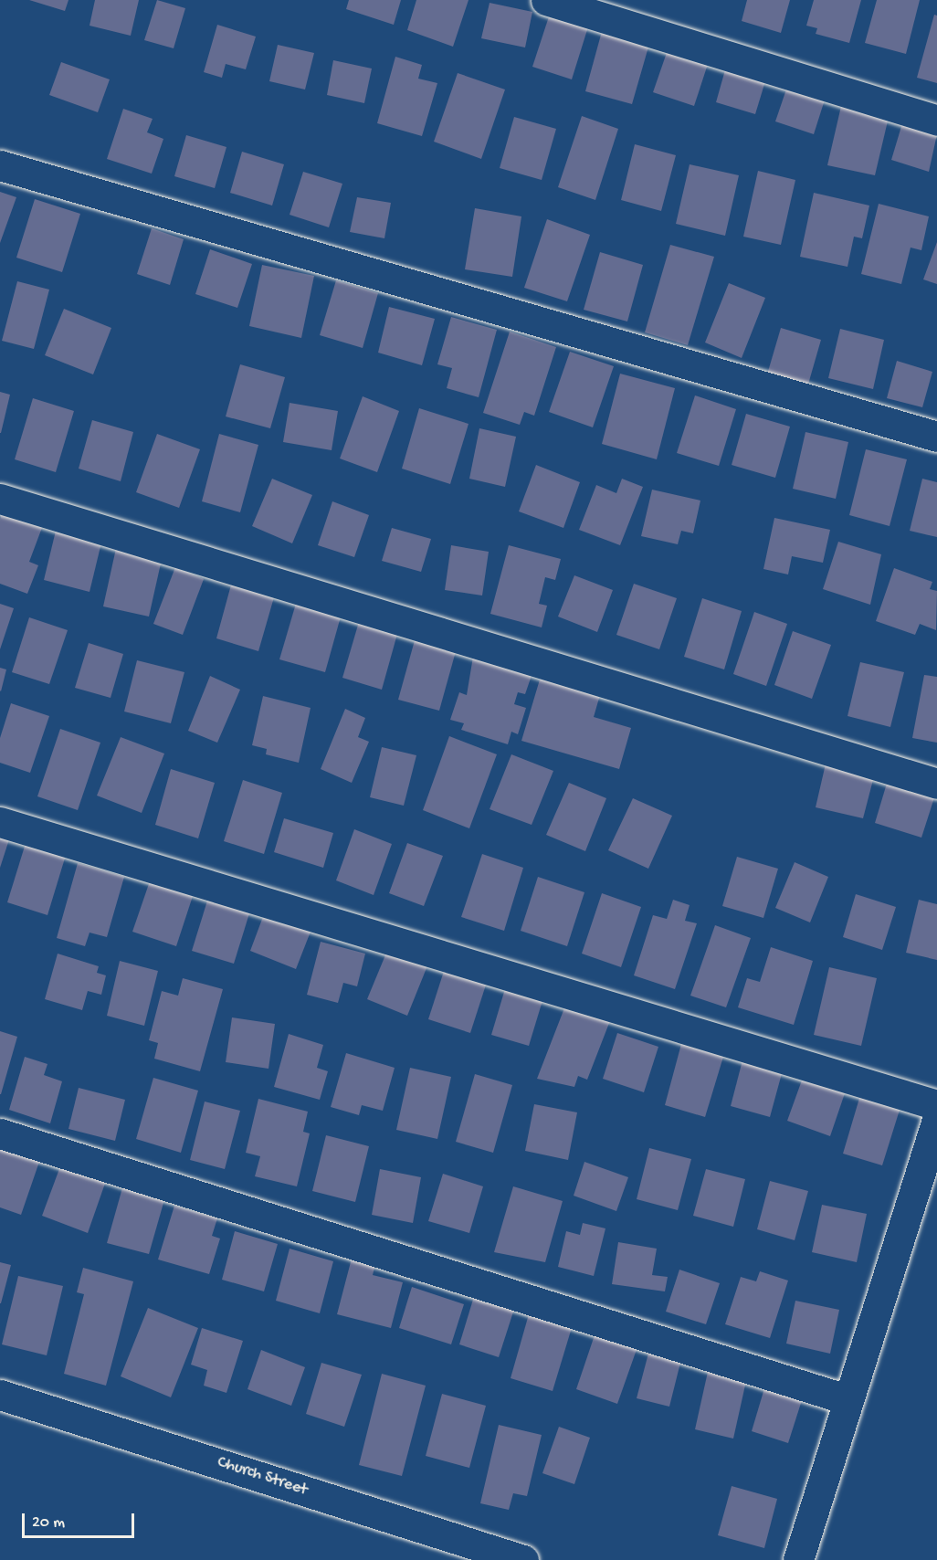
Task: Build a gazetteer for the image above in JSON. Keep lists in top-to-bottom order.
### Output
{
  "streets": {
    "street": ["Church Street"]
  },
  "scale_bar": "20 m"
}
